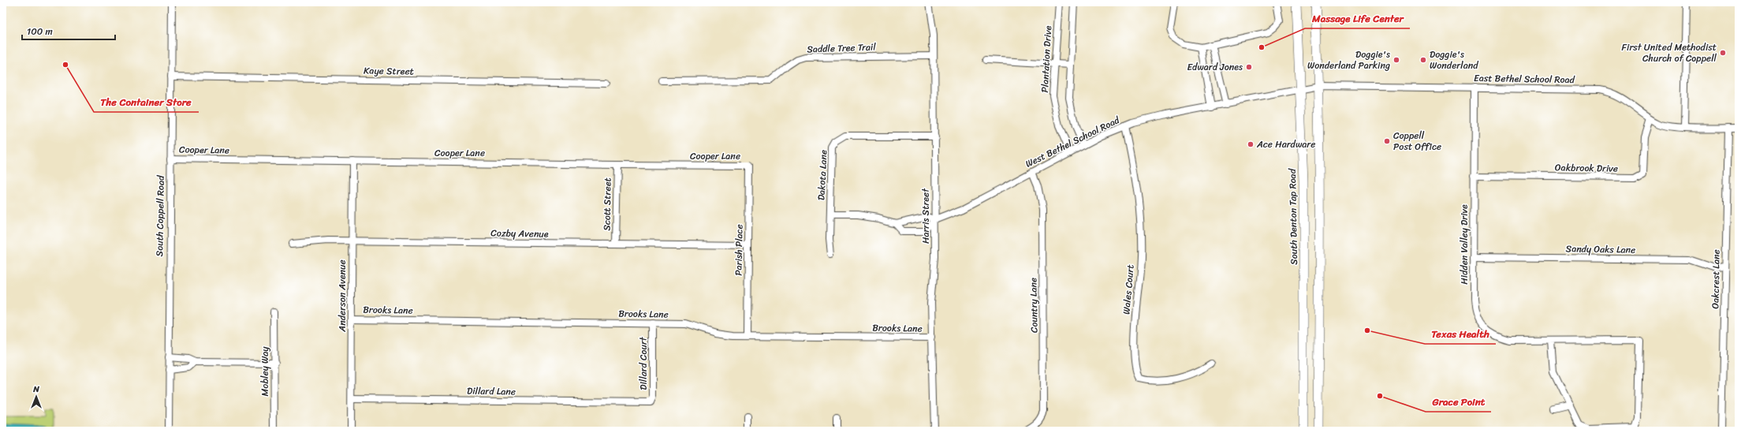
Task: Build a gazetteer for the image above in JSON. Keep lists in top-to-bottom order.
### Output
{
  "streets": {
    "main road": ["South Denton Tap Road"],
    "street": [
      "Saddle Tree Trail",
      "Plantation Drive",
      "Kaye Street",
      "East Bethel School Road",
      "West Bethel School Road",
      "Cooper Lane",
      "Oakbrook Drive",
      "Dakota Lane",
      "Scott Street",
      "South Coppell Road",
      "Harris Street",
      "Cozby Avenue",
      "Hidden Valley Drive",
      "Sandy Oaks Lane",
      "Parish Place",
      "Oakcrest Lane",
      "Wales Court",
      "Anderson Avenue",
      "Country Lane",
      "Brooks Lane",
      "Dillard Court",
      "Mobley Way",
      "Dillard Lane"
    ]
  },
  "crossings": [
    ["Saddle Tree Trail", "Harris Street"],
    ["Plantation Drive", "West Bethel School Road"],
    ["Kaye Street", "South Coppell Road"],
    ["East Bethel School Road", "West Bethel School Road"],
    ["East Bethel School Road", "Oakbrook Drive"],
    ["East Bethel School Road", "South Denton Tap Road"],
    ["East Bethel School Road", "Hidden Valley Drive"],
    ["East Bethel School Road", "Oakcrest Lane"],
    ["West Bethel School Road", "Harris Street"],
    ["West Bethel School Road", "South Denton Tap Road"],
    ["West Bethel School Road", "Wales Court"],
    ["West Bethel School Road", "Country Lane"],
    ["Cooper Lane", "Scott Street"],
    ["Cooper Lane", "South Coppell Road"],
    ["Cooper Lane", "Parish Place"],
    ["Cooper Lane", "Anderson Avenue"],
    ["Oakbrook Drive", "Hidden Valley Drive"],
    ["Dakota Lane", "Harris Street"],
    ["Scott Street", "Cozby Avenue"],
    ["Harris Street", "Brooks Lane"],
    ["Cozby Avenue", "Parish Place"],
    ["Cozby Avenue", "Anderson Avenue"],
    ["Hidden Valley Drive", "Sandy Oaks Lane"],
    ["Sandy Oaks Lane", "Oakcrest Lane"],
    ["Parish Place", "Brooks Lane"],
    ["Anderson Avenue", "Brooks Lane"],
    ["Anderson Avenue", "Dillard Lane"],
    ["Brooks Lane", "Dillard Court"],
    ["Dillard Court", "Dillard Lane"]
  ],
  "places": [
    "Massage Life Center",
    "First United Methodist Church of Coppell",
    "Doggie's Wonderland Parking",
    "Doggie's Wonderland",
    "The Container Store",
    "Edward Jones",
    "Coppell Post Office",
    "Ace Hardware",
    "Texas Health",
    "Grace Point"
  ],
  "scale_bar": "100 m",
  "north": "top"
}
